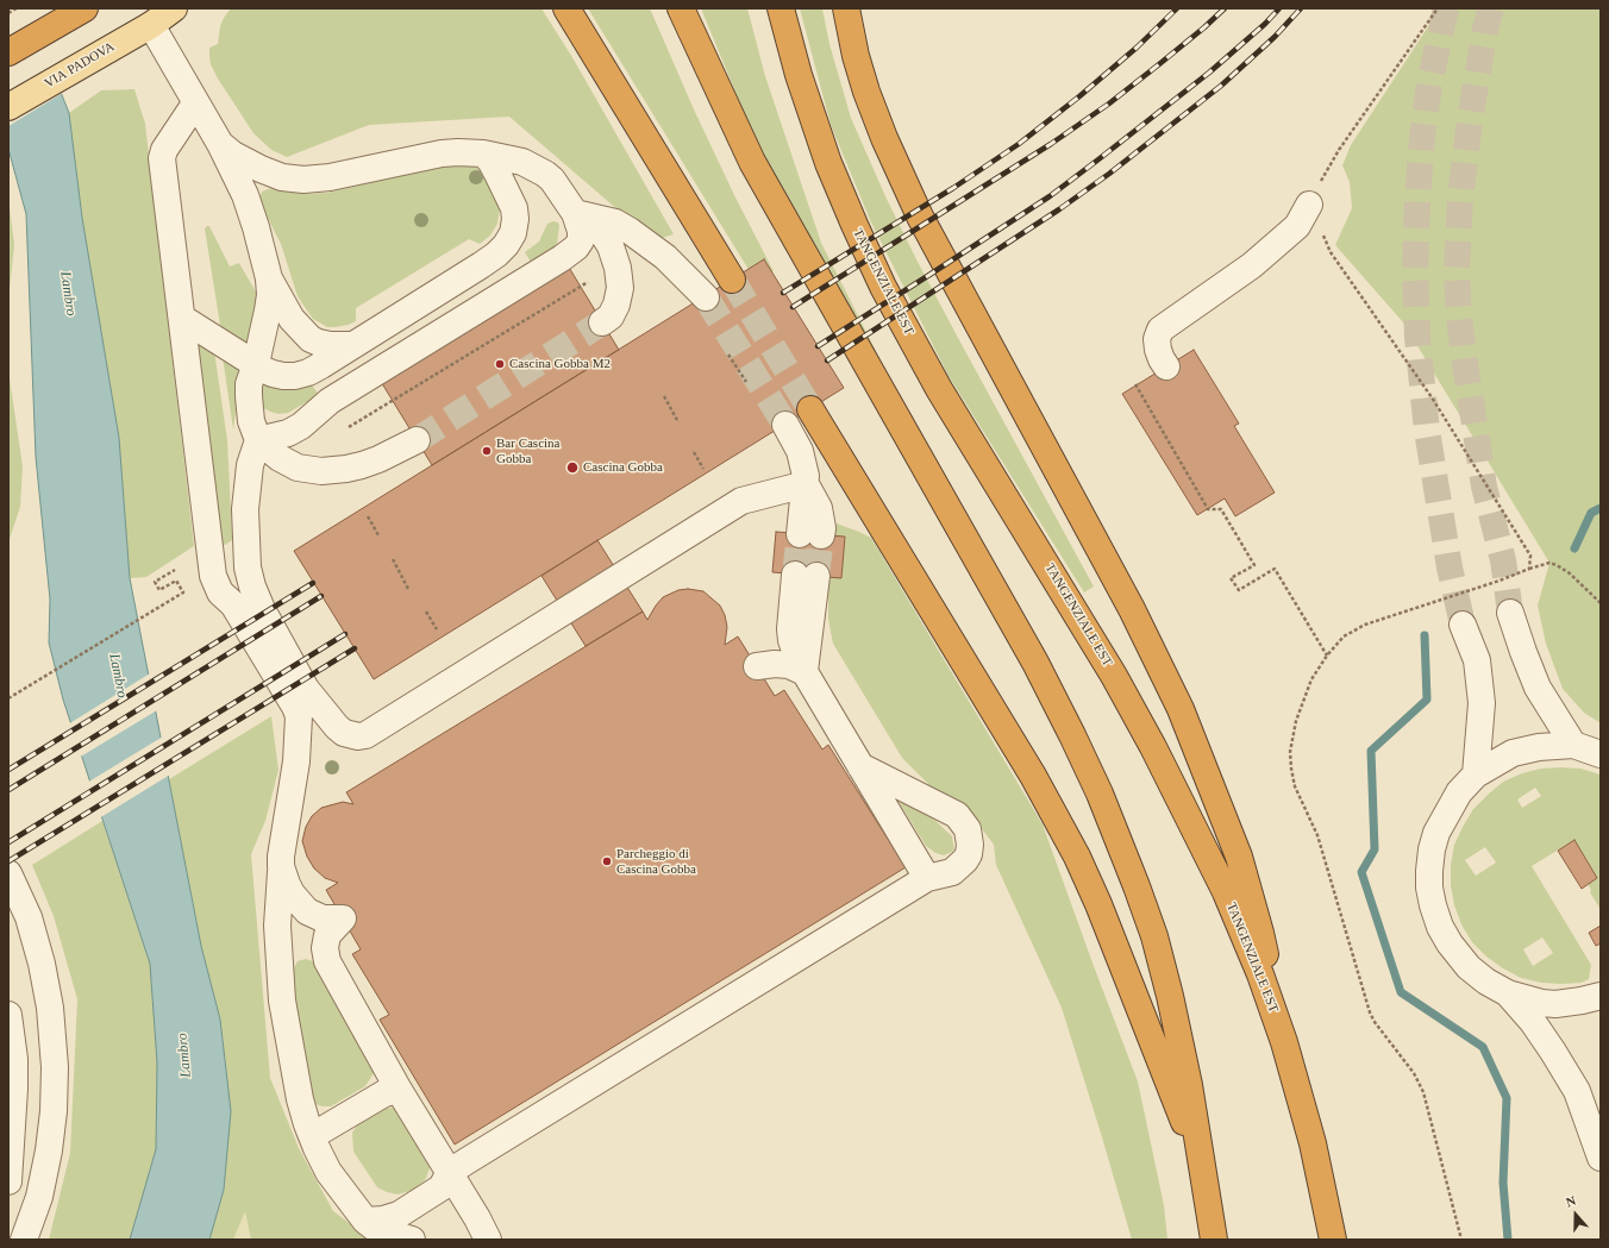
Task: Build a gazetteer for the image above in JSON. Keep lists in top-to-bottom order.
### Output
{
  "streets": {
    "highway": ["TANGENZIALE EST"],
    "main road": ["VIA PADOVA"]
  },
  "water": ["Lambro"],
  "places": [
    "Cascina Gobba M2",
    "Bar Cascina Gobba",
    "Cascina Gobba",
    "Parcheggio di Cascina Gobba"
  ],
  "north": "top"
}
